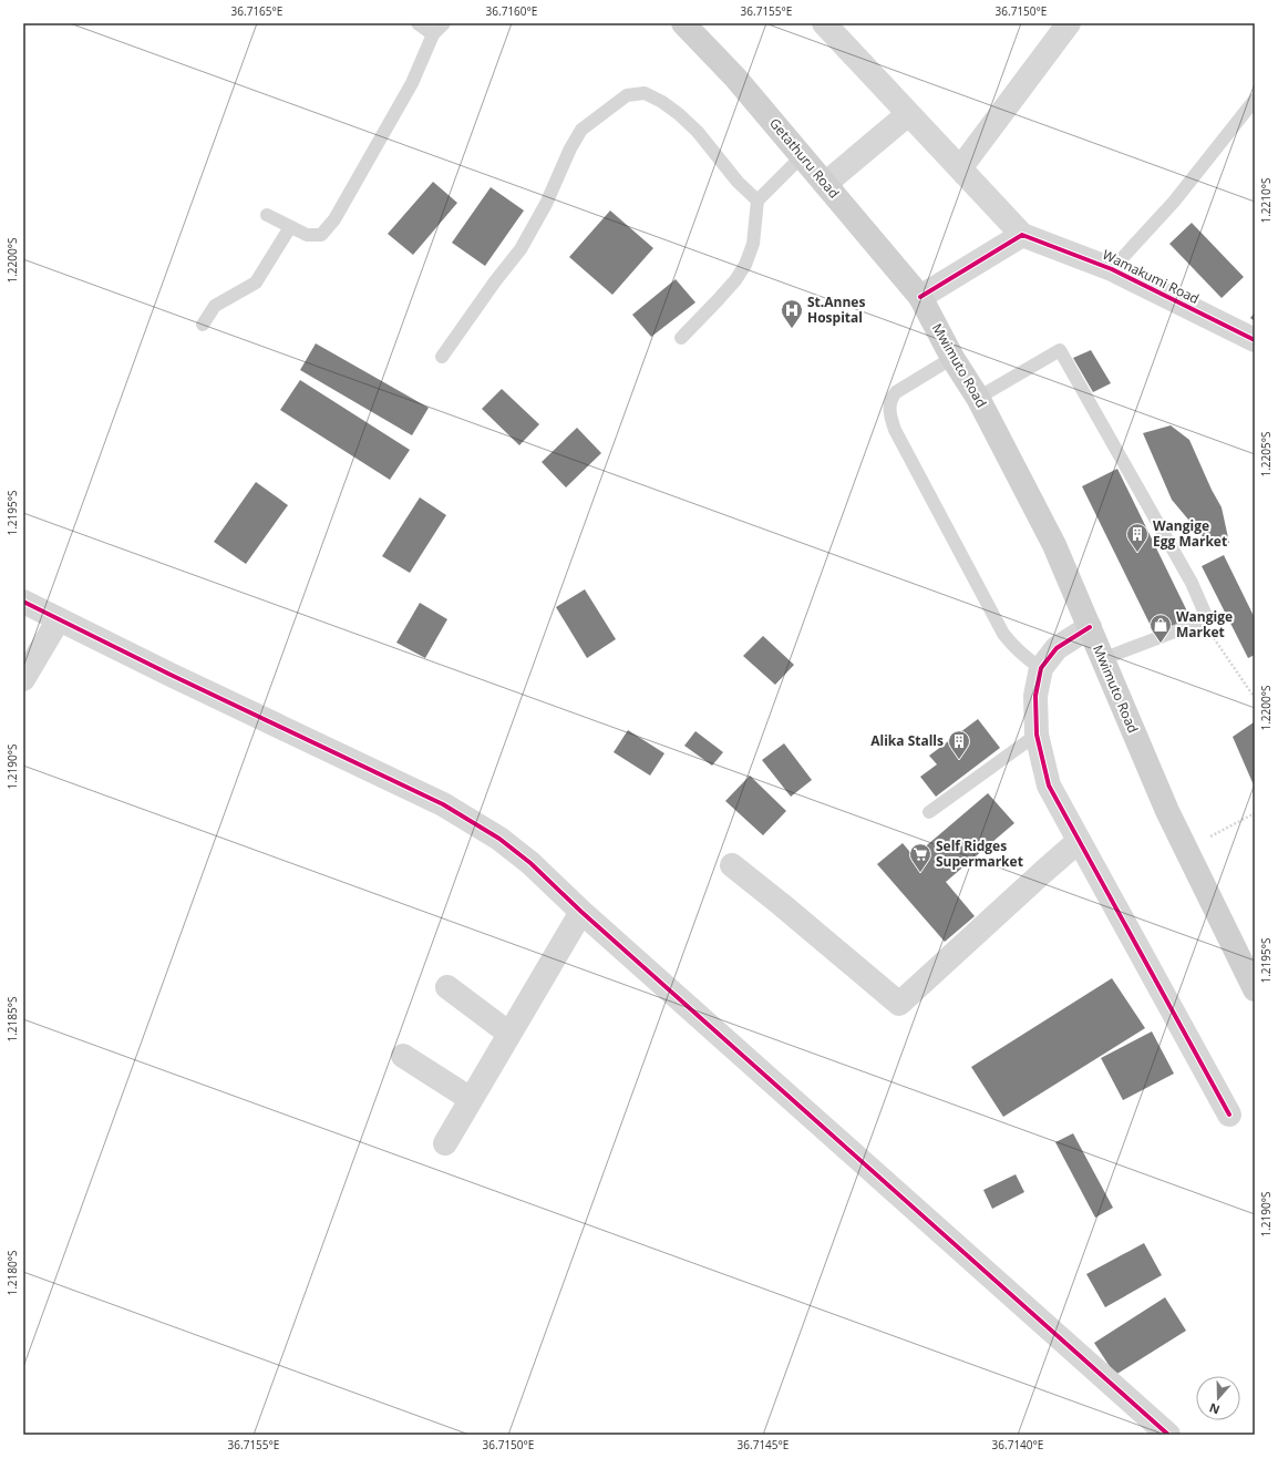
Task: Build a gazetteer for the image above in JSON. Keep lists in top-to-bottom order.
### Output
{
  "streets": {
    "main road": ["Getathuru Road", "Mwimuto Road"],
    "street": ["Wamakumi Road"]
  },
  "crossings": [
    ["Getathuru Road", "Mwimuto Road"]
  ],
  "places": {
    "hospital": ["St.Annes Hospital"],
    "building": ["Wangige Egg Market", "Alika Stalls"],
    "shop": ["Wangige Market"],
    "supermarket": ["Self Ridges Supermarket"]
  },
  "north": "bottom",
  "coordinates": [
    "36.7165°E",
    "36.7160°E",
    "36.7155°E",
    "36.7150°E",
    "1.2210°S",
    "1.2200°S",
    "1.2205°S",
    "1.2195°S",
    "1.2190°S",
    "1.2185°S",
    "1.2180°S",
    "36.7145°E",
    "36.7140°E"
  ]
}
